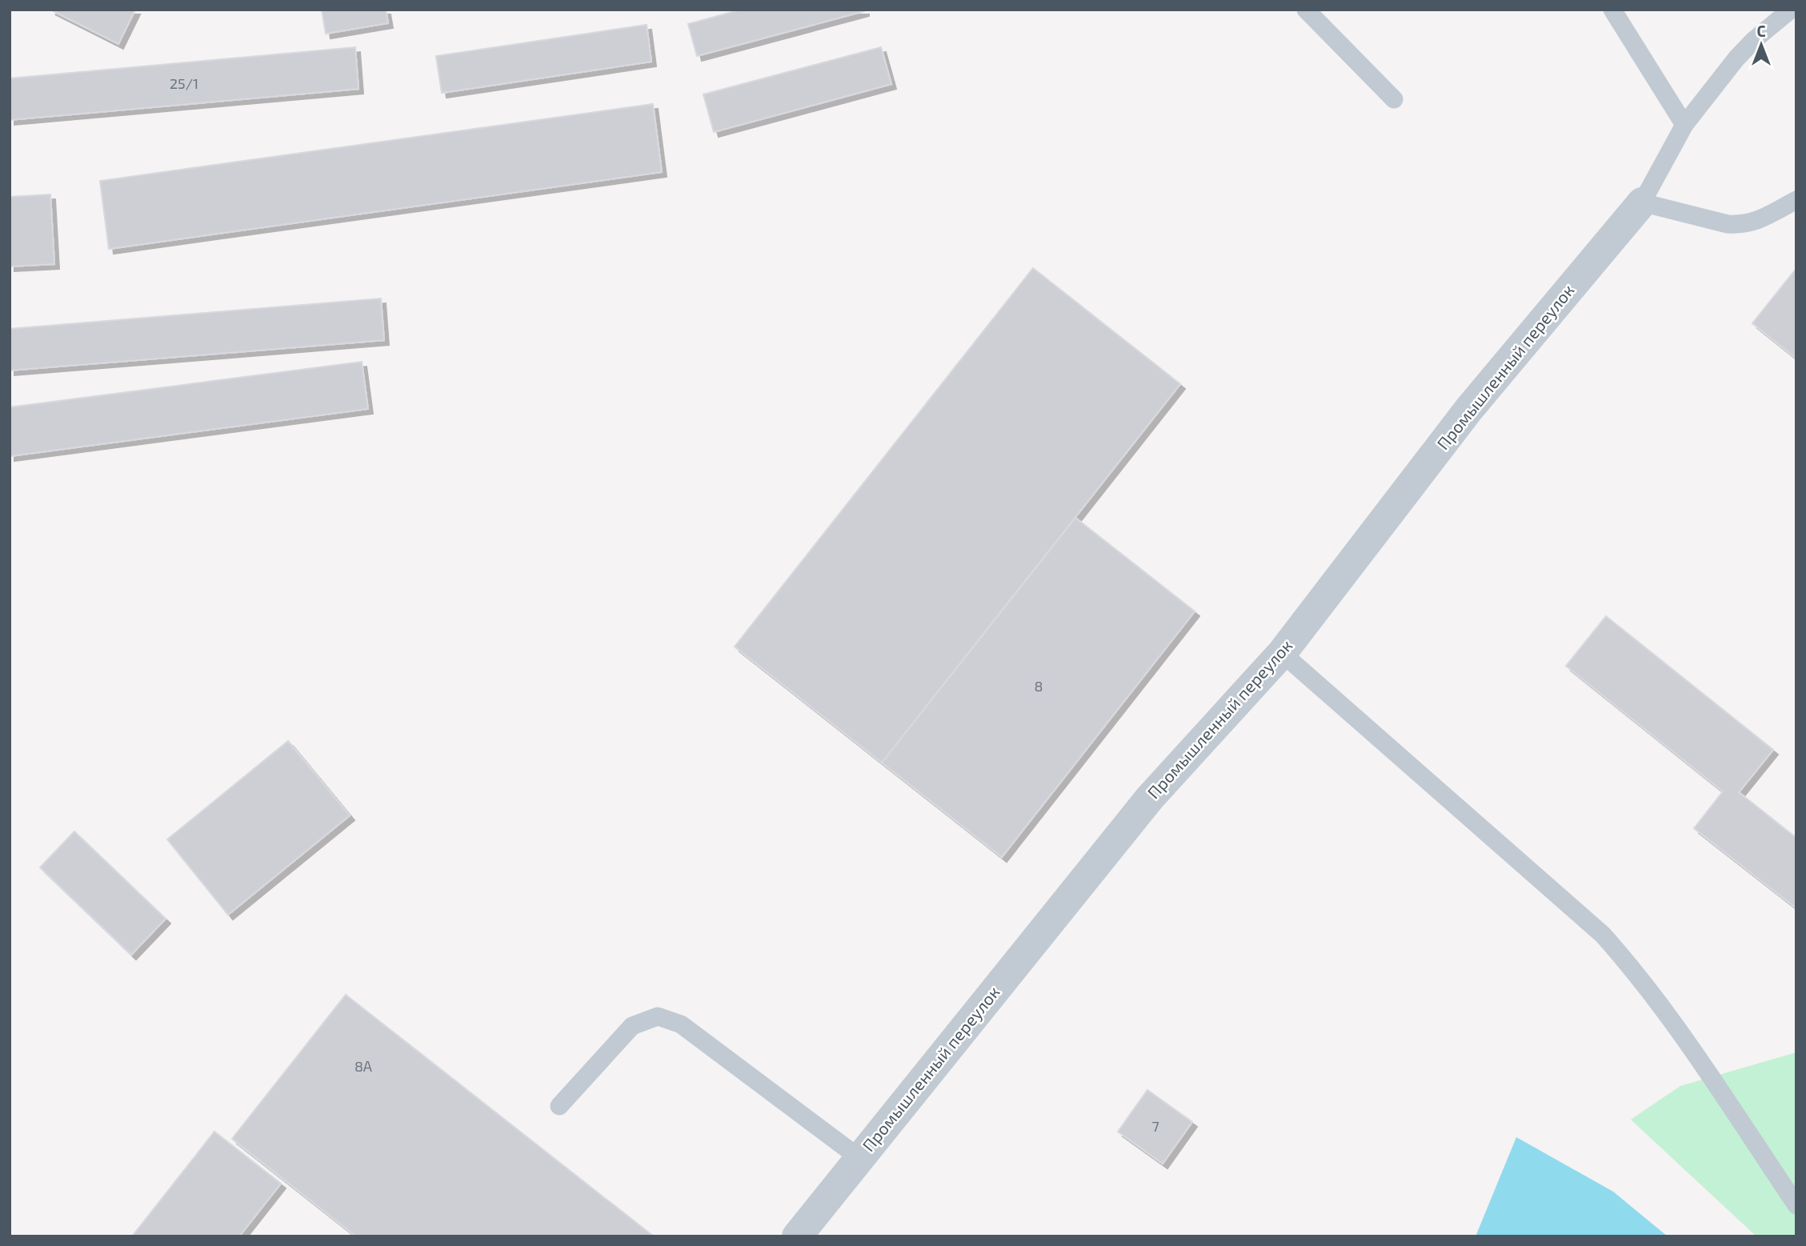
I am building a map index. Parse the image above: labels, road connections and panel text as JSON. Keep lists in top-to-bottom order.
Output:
{
  "streets": {
    "street": ["Промышленный переулок"]
  },
  "house_numbers": [
    "25/1",
    "8",
    "8А",
    "7"
  ],
  "north": "top"
}
